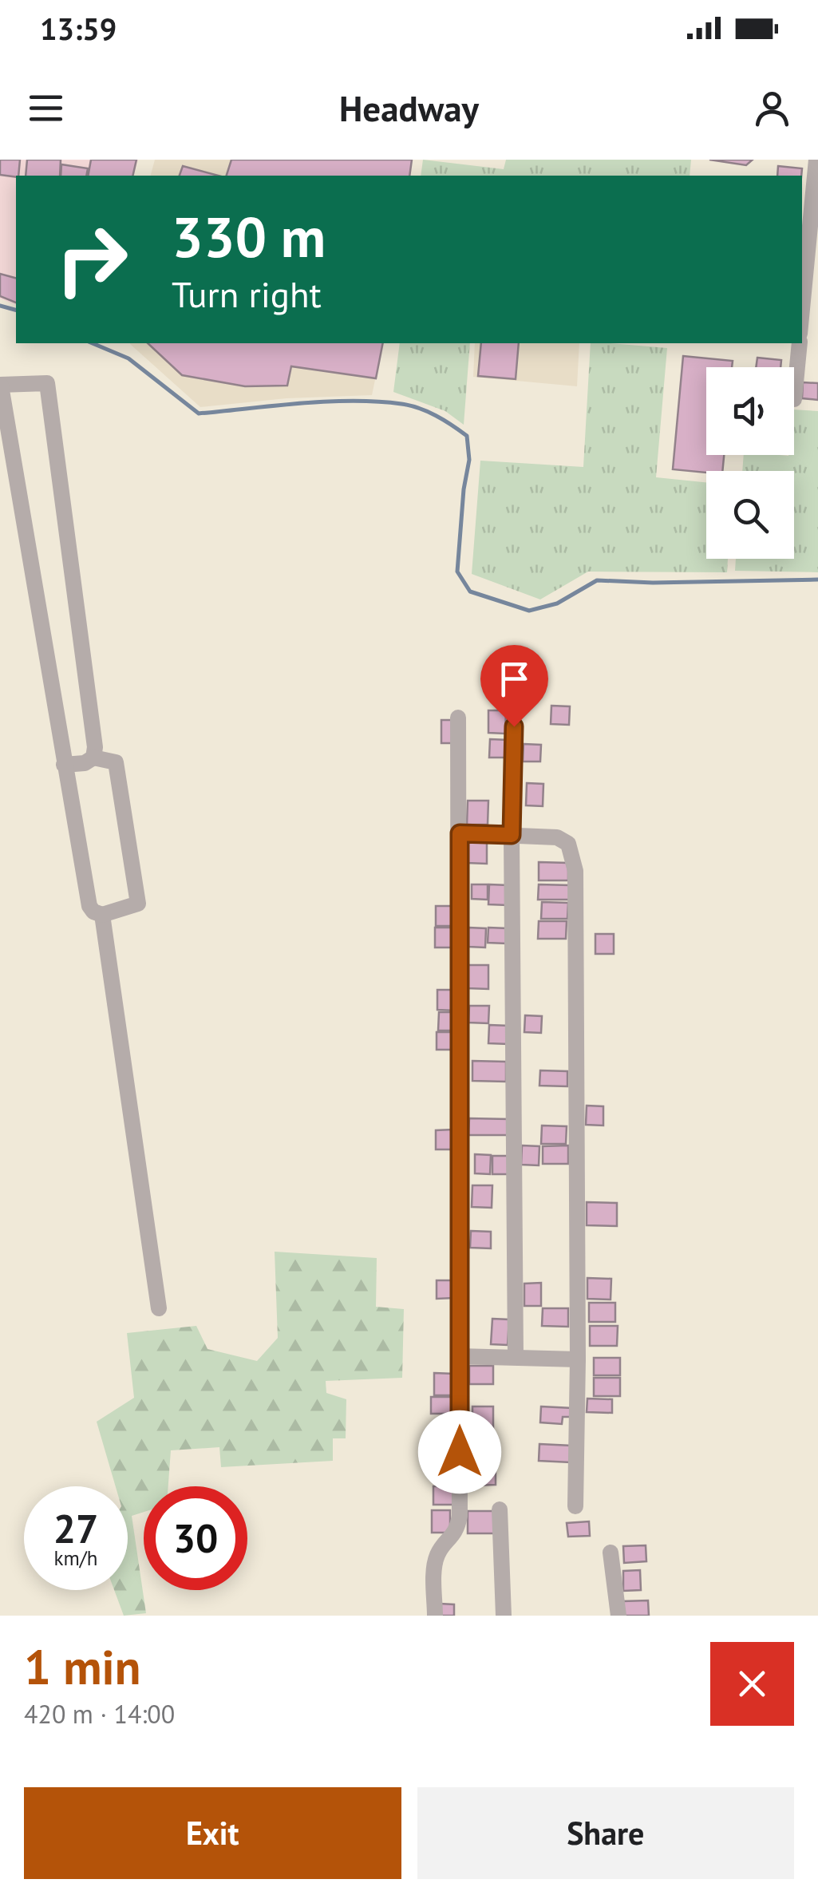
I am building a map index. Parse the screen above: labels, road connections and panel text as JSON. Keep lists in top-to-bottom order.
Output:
{
  "page": {
    "status": "13:59",
    "header": "Headway",
    "turn": ["330 m", "Turn right"],
    "speed": "27 km/h",
    "limit": "30",
    "heading": ["1 min", "420 m · 14:00"],
    "buttons": ["Exit", "Share"]
  }
}
